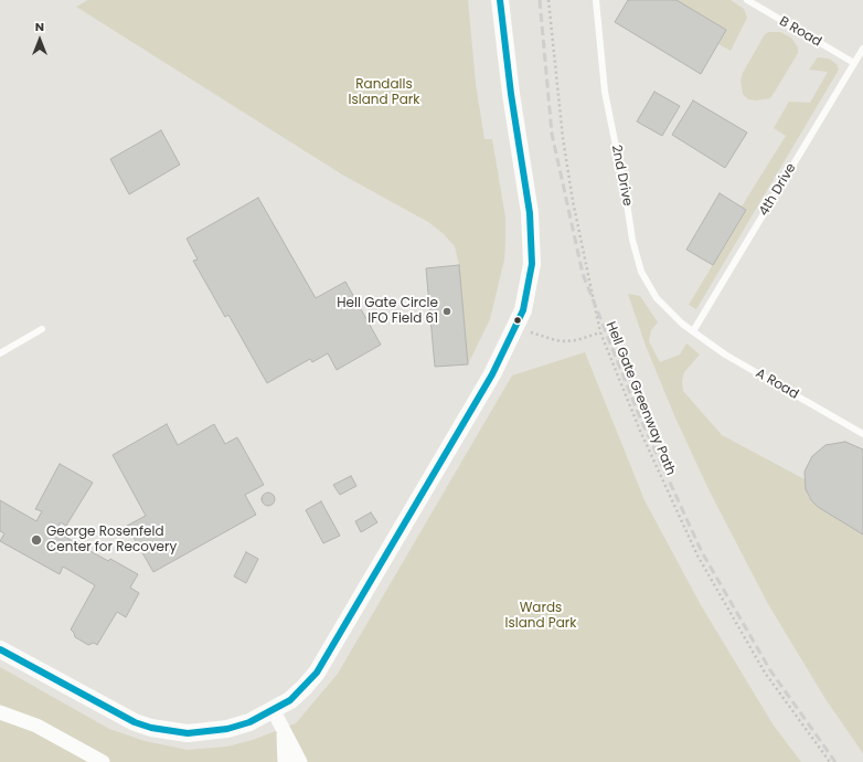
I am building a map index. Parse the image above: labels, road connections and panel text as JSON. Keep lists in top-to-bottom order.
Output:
{
  "streets": {
    "lane": [
      "B Road",
      "2nd Drive",
      "4th Drive",
      "A Road"
    ],
    "path": ["Hell Gate Greenway Path"]
  },
  "crossings": [
    ["B Road", "4th Drive"],
    ["2nd Drive", "4th Drive"],
    ["2nd Drive", "A Road"],
    ["4th Drive", "A Road"]
  ],
  "parks": ["Randalls Island Park", "Wards Island Park"],
  "places": ["Hell Gate Circle IFO Field 61", "George Rosenfeld Center for Recovery"],
  "north": "top"
}
